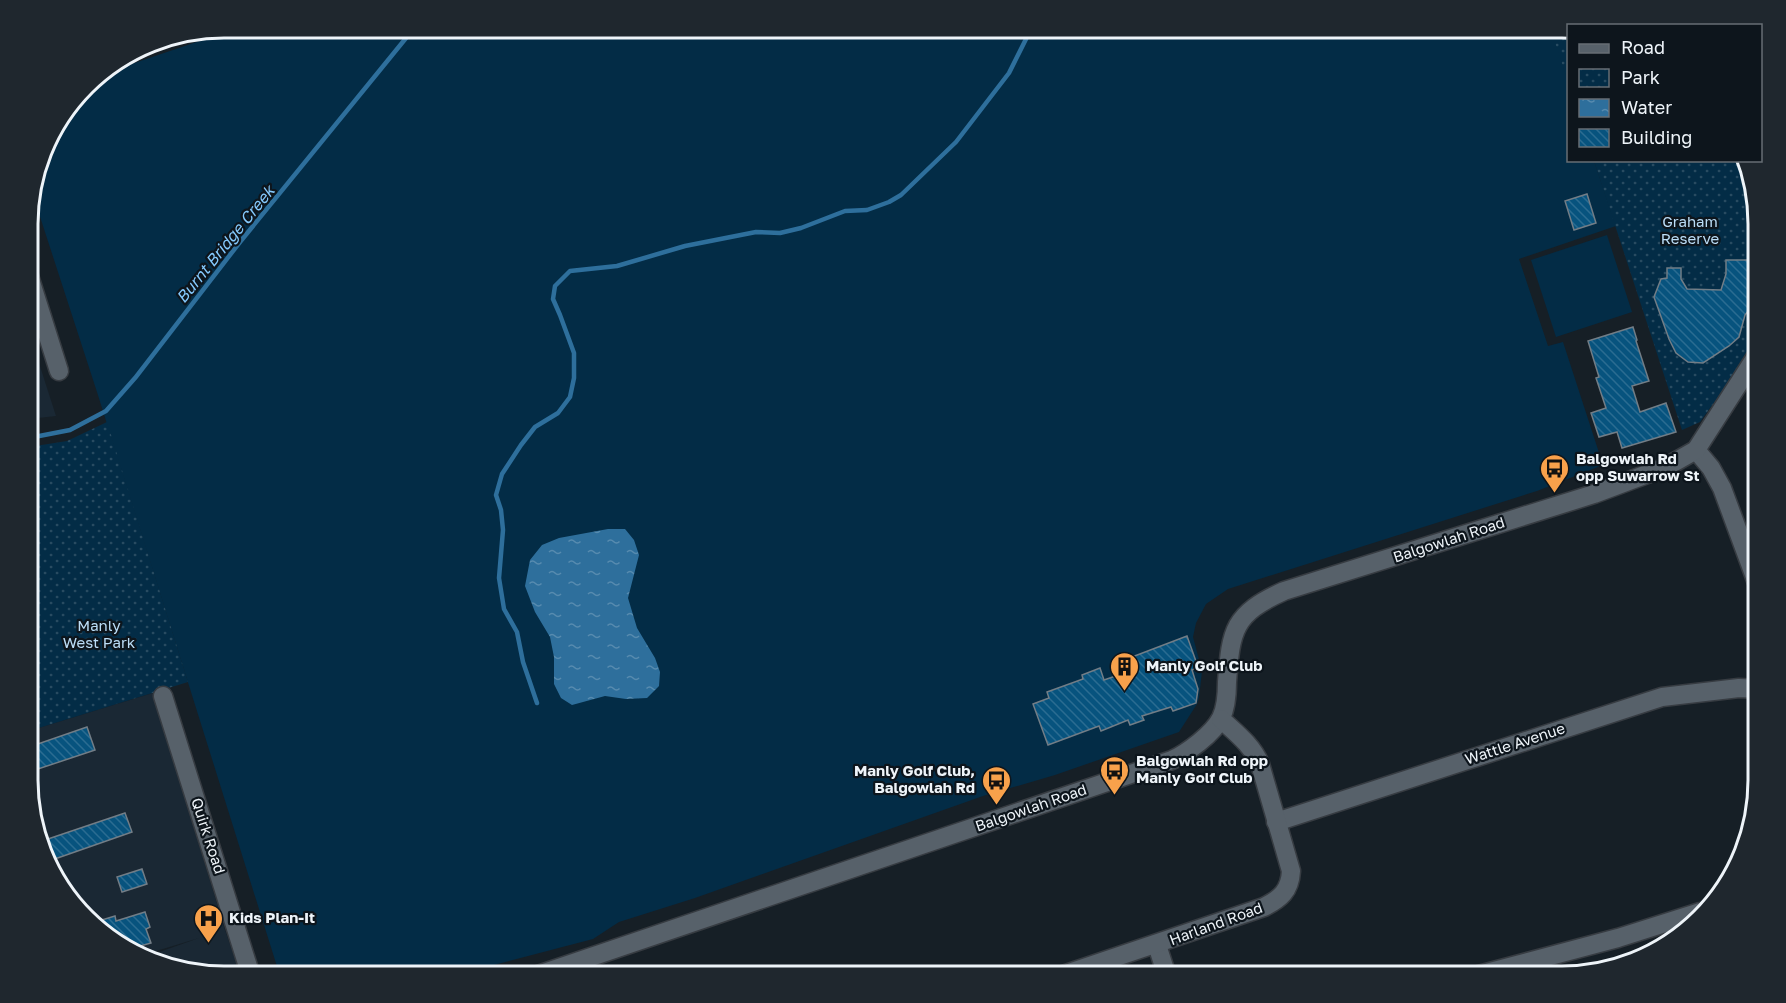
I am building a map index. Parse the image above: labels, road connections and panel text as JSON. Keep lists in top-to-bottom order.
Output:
{
  "streets": {
    "street": [
      "Balgowlah Road",
      "Wattle Avenue",
      "Quirk Road",
      "Harland Road"
    ]
  },
  "crossings": [
    ["Balgowlah Road", "Harland Road"],
    ["Wattle Avenue", "Harland Road"]
  ],
  "water": ["Burnt Bridge Creek"],
  "parks": ["Graham Reserve", "Manly West Park"],
  "places": {
    "bus stop": ["Balgowlah Rd opp Suwarrow St", "Balgowlah Rd opp Manly Golf Club", "Manly Golf Club, Balgowlah Rd"],
    "building": ["Manly Golf Club"],
    "hospital": ["Kids Plan-It"]
  },
  "legend": [
    "Road",
    "Park",
    "Water",
    "Building"
  ]
}
